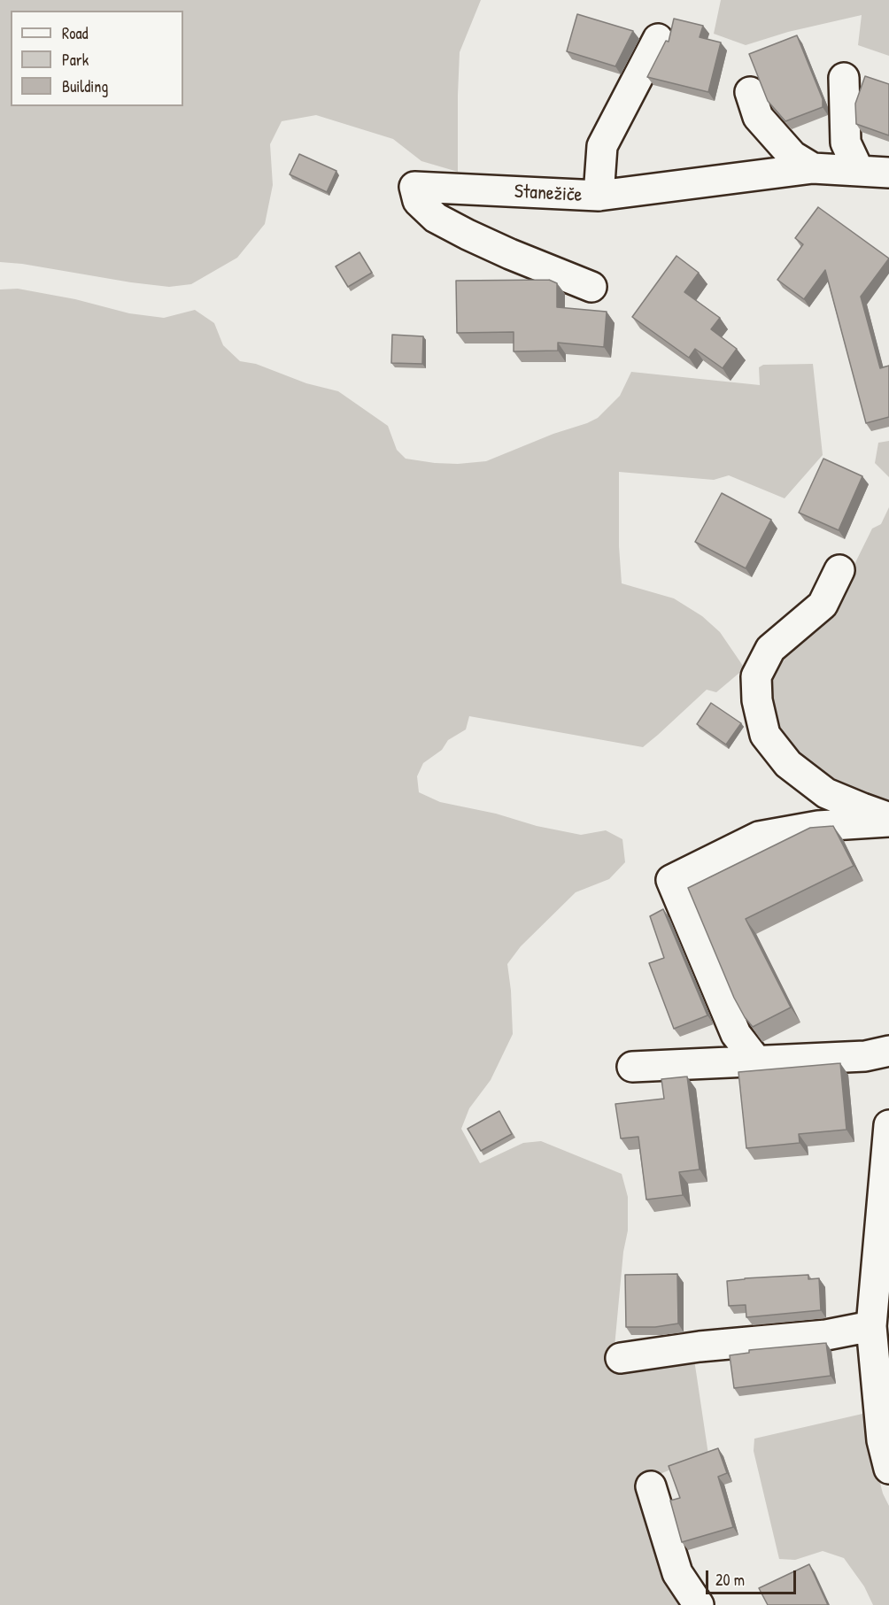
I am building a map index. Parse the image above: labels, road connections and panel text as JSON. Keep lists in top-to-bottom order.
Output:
{
  "streets": {
    "street": ["Stanežiče"]
  },
  "legend": ["Road", "Park", "Building"],
  "scale_bar": "20 m"
}
